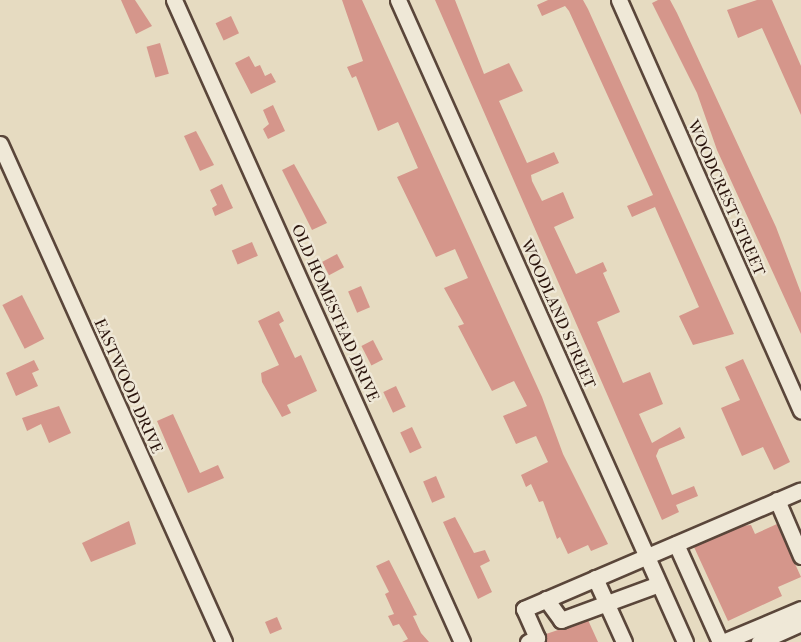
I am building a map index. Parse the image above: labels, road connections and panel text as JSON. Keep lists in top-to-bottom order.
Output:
{
  "streets": {
    "street": [
      "WOODCREST STREET",
      "OLD HOMESTEAD DRIVE",
      "WOODLAND STREET",
      "EASTWOOD DRIVE"
    ]
  }
}
